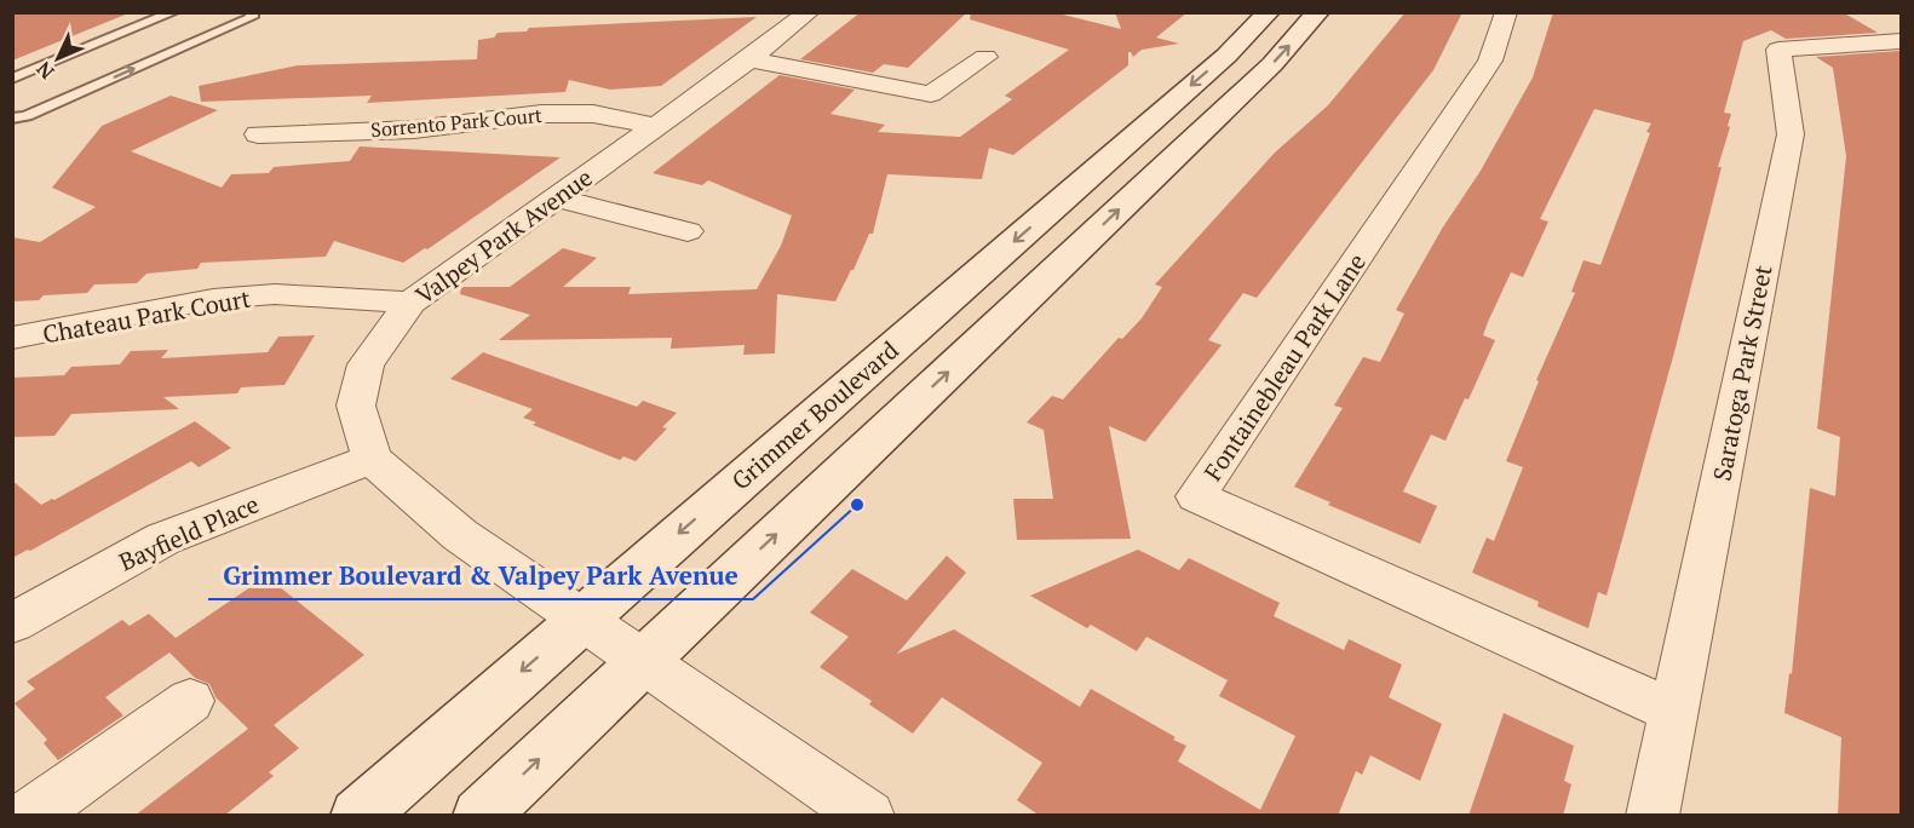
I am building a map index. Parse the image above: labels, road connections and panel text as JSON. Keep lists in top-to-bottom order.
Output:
{
  "streets": {
    "main road": ["Grimmer Boulevard"],
    "street": [
      "Sorrento Park Court",
      "Valpey Park Avenue",
      "Chateau Park Court",
      "Fontainebleau Park Lane",
      "Saratoga Park Street",
      "Bayfield Place"
    ]
  },
  "crossings": [
    ["Sorrento Park Court", "Valpey Park Avenue"],
    ["Valpey Park Avenue", "Chateau Park Court"],
    ["Valpey Park Avenue", "Bayfield Place"],
    ["Fontainebleau Park Lane", "Saratoga Park Street"]
  ],
  "places": ["Grimmer Boulevard & Valpey Park Avenue"],
  "north": "bottom left"
}
